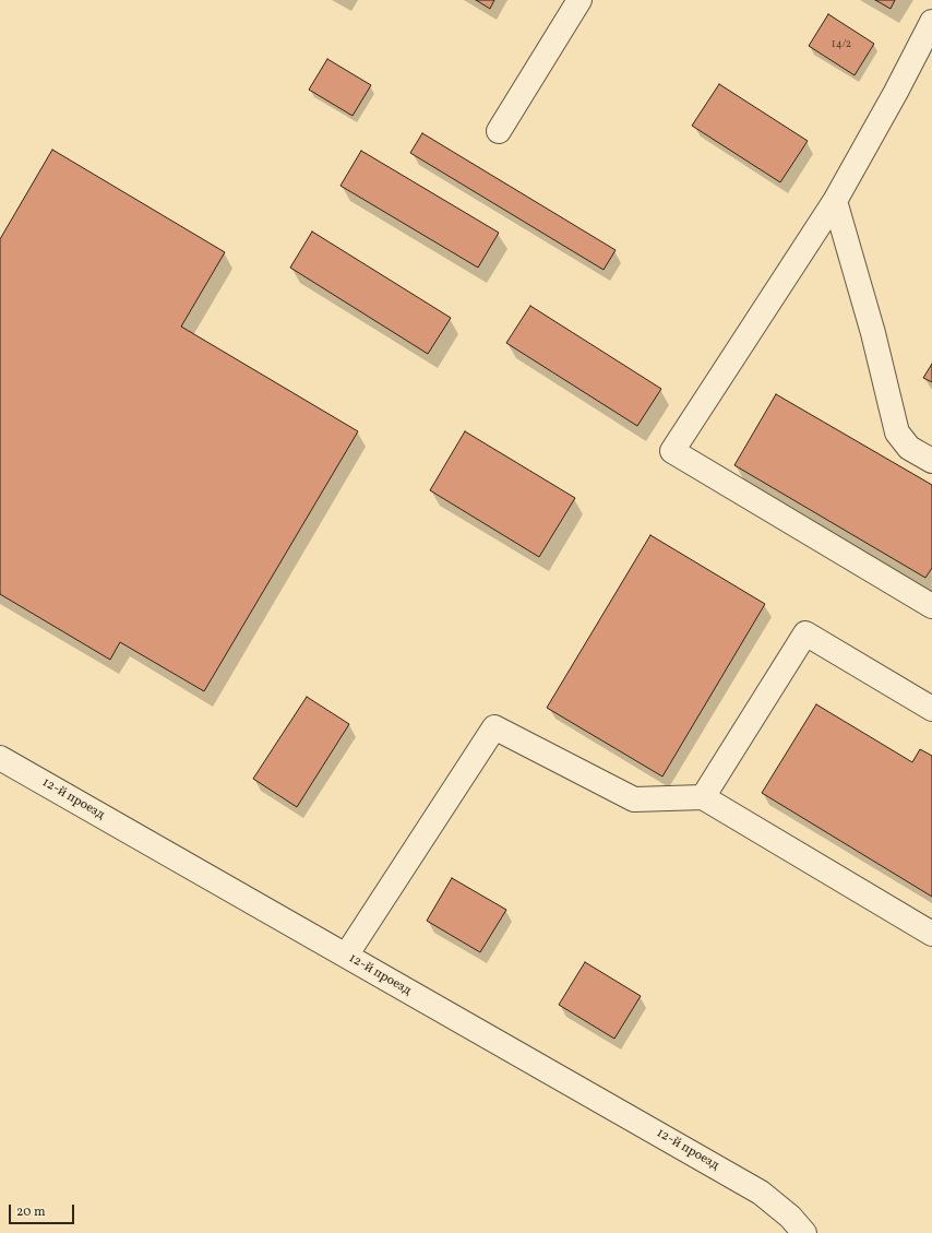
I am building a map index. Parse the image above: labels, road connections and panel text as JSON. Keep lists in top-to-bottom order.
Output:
{
  "streets": {
    "street": ["12-й проезд"]
  },
  "house_numbers": ["14/2"],
  "scale_bar": "20 m"
}
